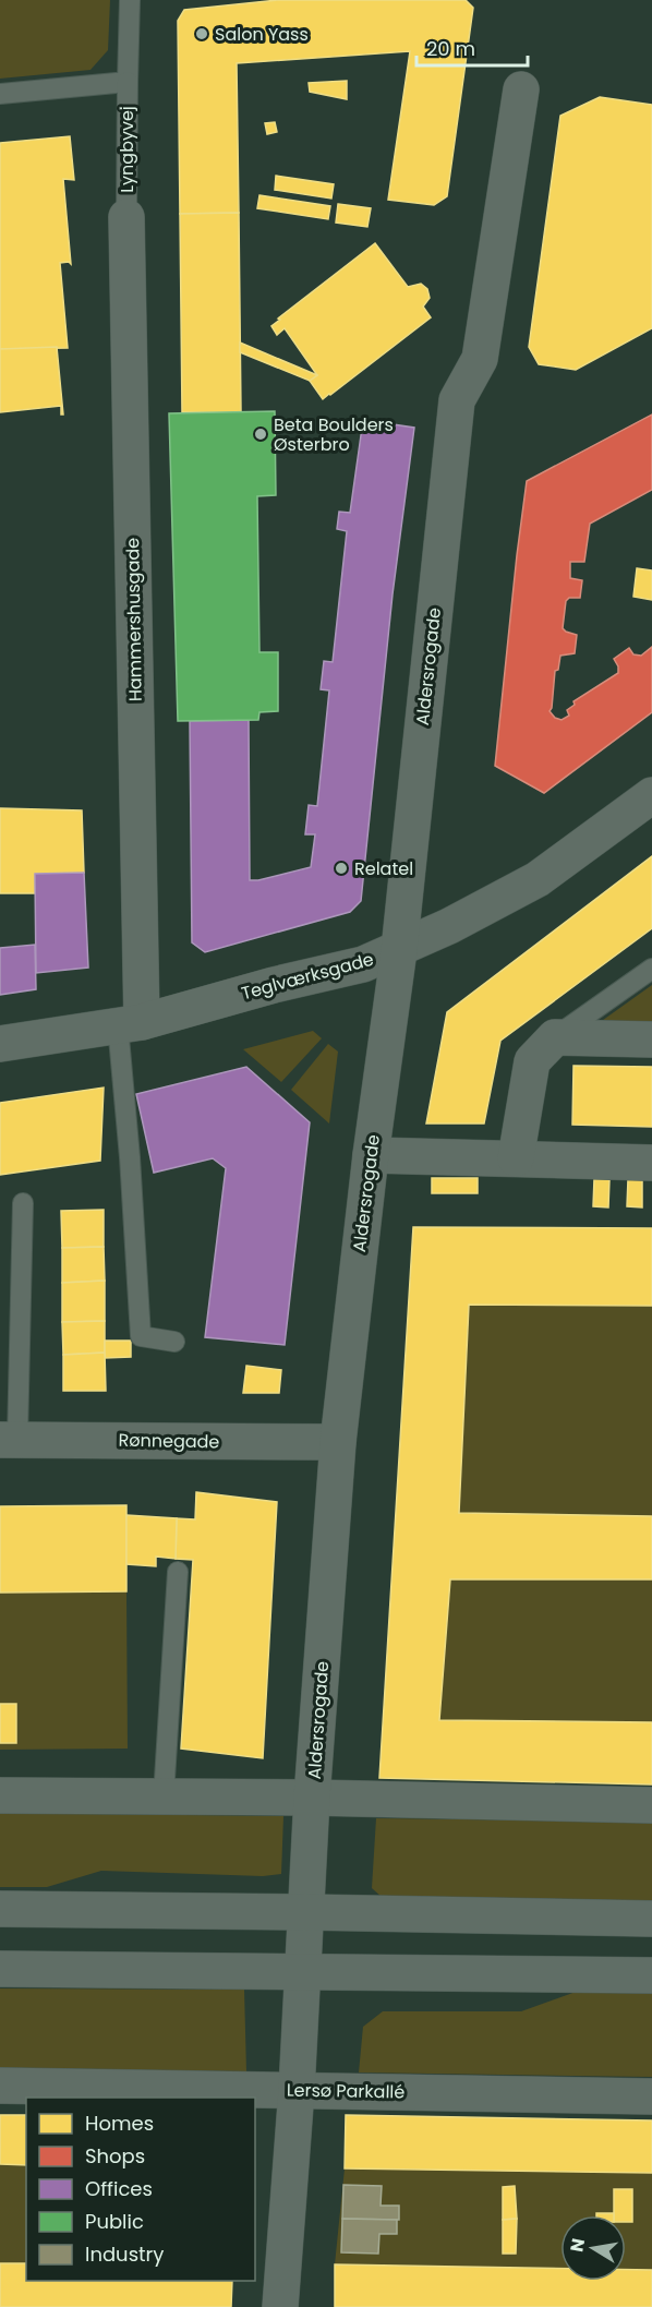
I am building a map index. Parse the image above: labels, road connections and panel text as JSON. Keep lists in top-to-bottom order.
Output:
{
  "streets": {
    "street": [
      "Hammershusgade",
      "Aldersrogade",
      "Teglværksgade",
      "Rønnegade",
      "Lersø Parkallé"
    ],
    "lane": ["Lyngbyvej"]
  },
  "crossings": [
    ["Lyngbyvej", "Hammershusgade"],
    ["Hammershusgade", "Teglværksgade"],
    ["Aldersrogade", "Teglværksgade"],
    ["Aldersrogade", "Rønnegade"],
    ["Aldersrogade", "Lersø Parkallé"]
  ],
  "places": ["Salon Yass", "Beta Boulders Østerbro", "Relatel"],
  "legend": [
    "Homes",
    "Shops",
    "Offices",
    "Public",
    "Industry"
  ],
  "scale_bar": "20 m",
  "north": "left"
}
